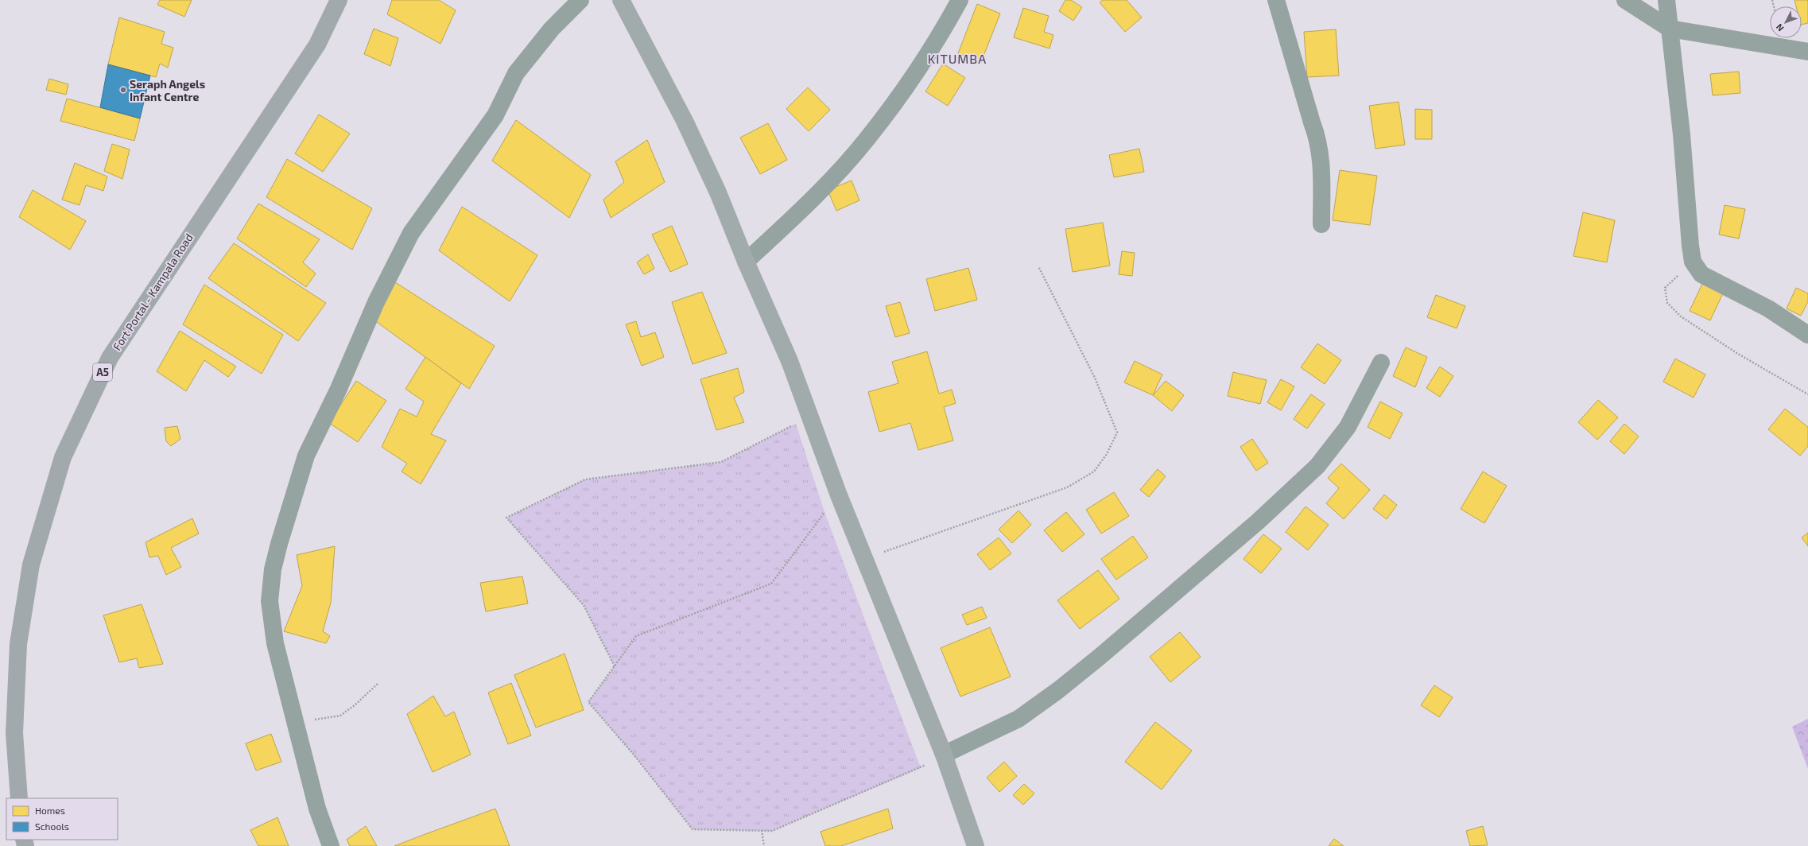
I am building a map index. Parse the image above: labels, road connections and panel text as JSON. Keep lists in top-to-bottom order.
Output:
{
  "streets": {
    "highway": ["Fort Portal - Kampala Road", "A5"]
  },
  "districts": ["KITUMBA"],
  "places": ["Seraph Angels Infant Centre"],
  "legend": ["Homes", "Schools"],
  "north": "bottom left"
}
